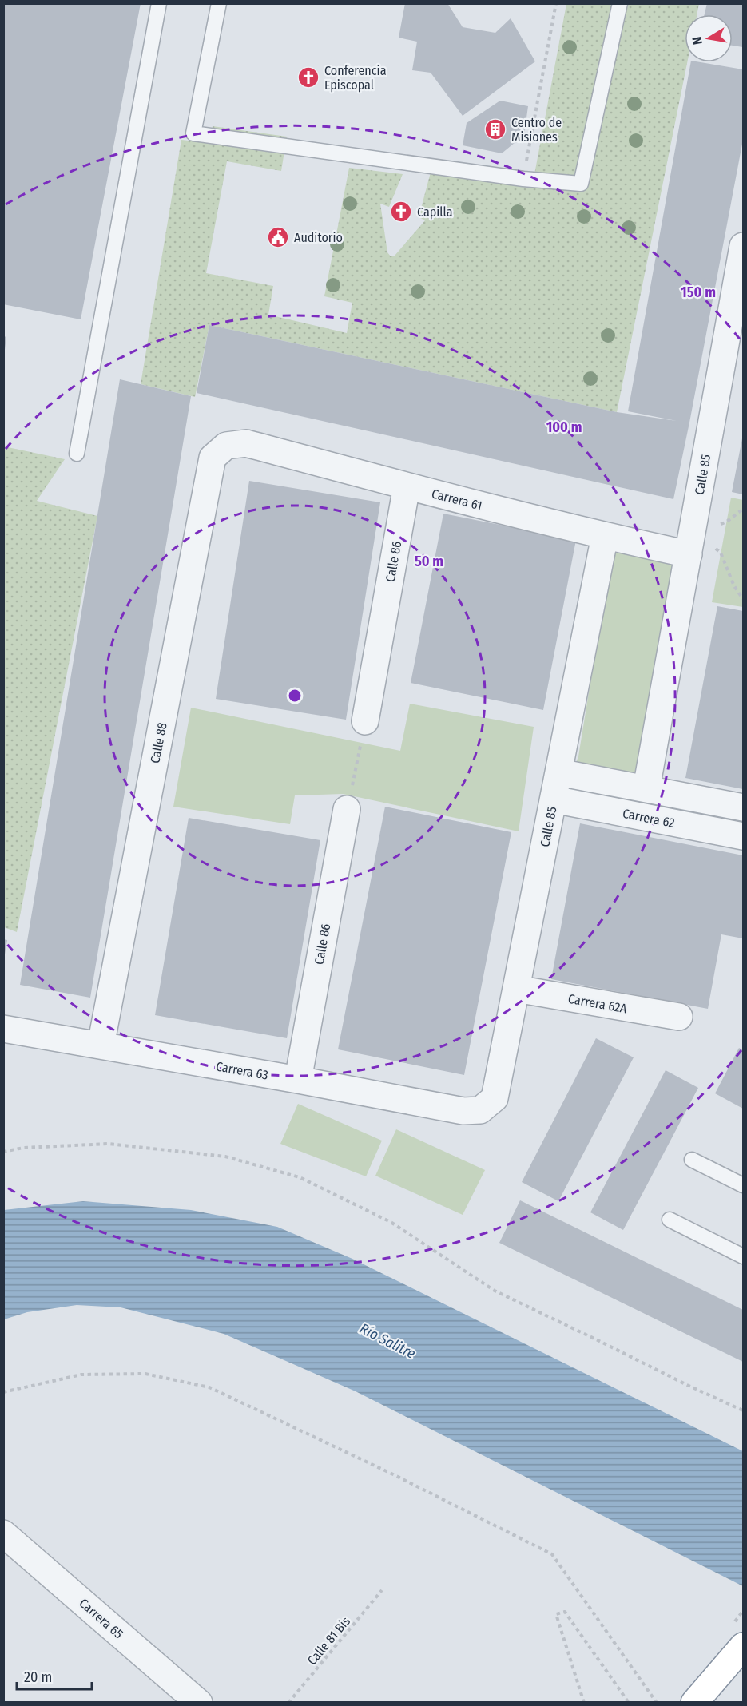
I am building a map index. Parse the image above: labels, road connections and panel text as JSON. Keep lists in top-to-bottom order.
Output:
{
  "streets": {
    "street": [
      "Calle 85",
      "Carrera 61",
      "Calle 86",
      "Calle 88",
      "Carrera 62",
      "Carrera 62A",
      "Carrera 63",
      "Carrera 65"
    ],
    "path": ["Calle 81 Bis"]
  },
  "crossings": [
    ["Calle 85", "Carrera 61"],
    ["Calle 85", "Carrera 62"],
    ["Calle 85", "Carrera 62A"],
    ["Calle 85", "Carrera 63"],
    ["Carrera 61", "Calle 86"],
    ["Carrera 61", "Calle 88"],
    ["Calle 86", "Carrera 63"],
    ["Calle 88", "Carrera 63"]
  ],
  "water": ["Río Salitre"],
  "places": {
    "church": ["Conferencia Episcopal", "Capilla"],
    "building": ["Centro de Misiones"],
    "public building": ["Auditorio"]
  },
  "scale_bar": "20 m",
  "north": "left",
  "rings": ["150 m", "100 m", "50 m"]
}
